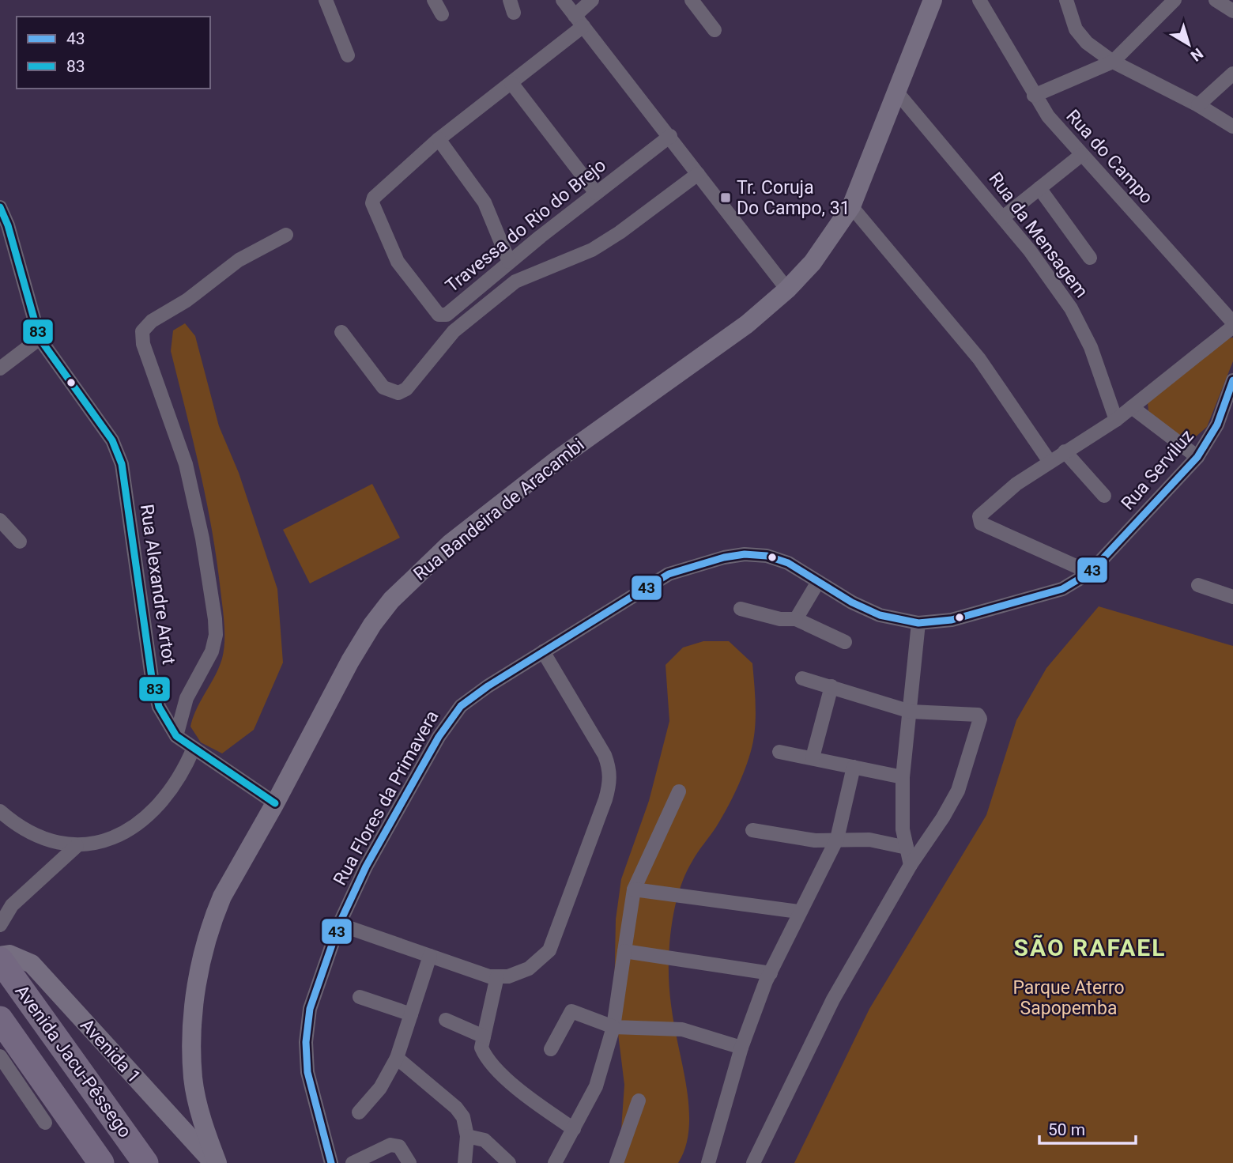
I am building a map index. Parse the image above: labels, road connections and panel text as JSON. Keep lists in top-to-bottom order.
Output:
{
  "streets": {
    "highway": ["Avenida Jacu-Pêssego"],
    "main road": ["Rua Bandeira de Aracambi", "Avenida 1"],
    "street": [
      "Rua do Campo",
      "Travessa do Rio do Brejo",
      "Rua da Mensagem",
      "Rua Serviluz",
      "Rua Alexandre Artot",
      "Rua Flores da Primavera"
    ]
  },
  "crossings": [
    ["Rua da Mensagem", "Rua Bandeira de Aracambi"],
    ["Rua Serviluz", "Rua Flores da Primavera"],
    ["Rua Bandeira de Aracambi", "Rua Alexandre Artot"],
    ["Avenida 1", "Avenida Jacu-Pêssego"]
  ],
  "districts": ["SÃO RAFAEL"],
  "parks": ["Parque Aterro Sapopemba"],
  "places": {
    "transit": ["Tr. Coruja Do Campo, 31"]
  },
  "lines": ["transit line 83", "transit line 43"],
  "legend": ["43", "83"],
  "scale_bar": "50 m",
  "north": "bottom right"
}
